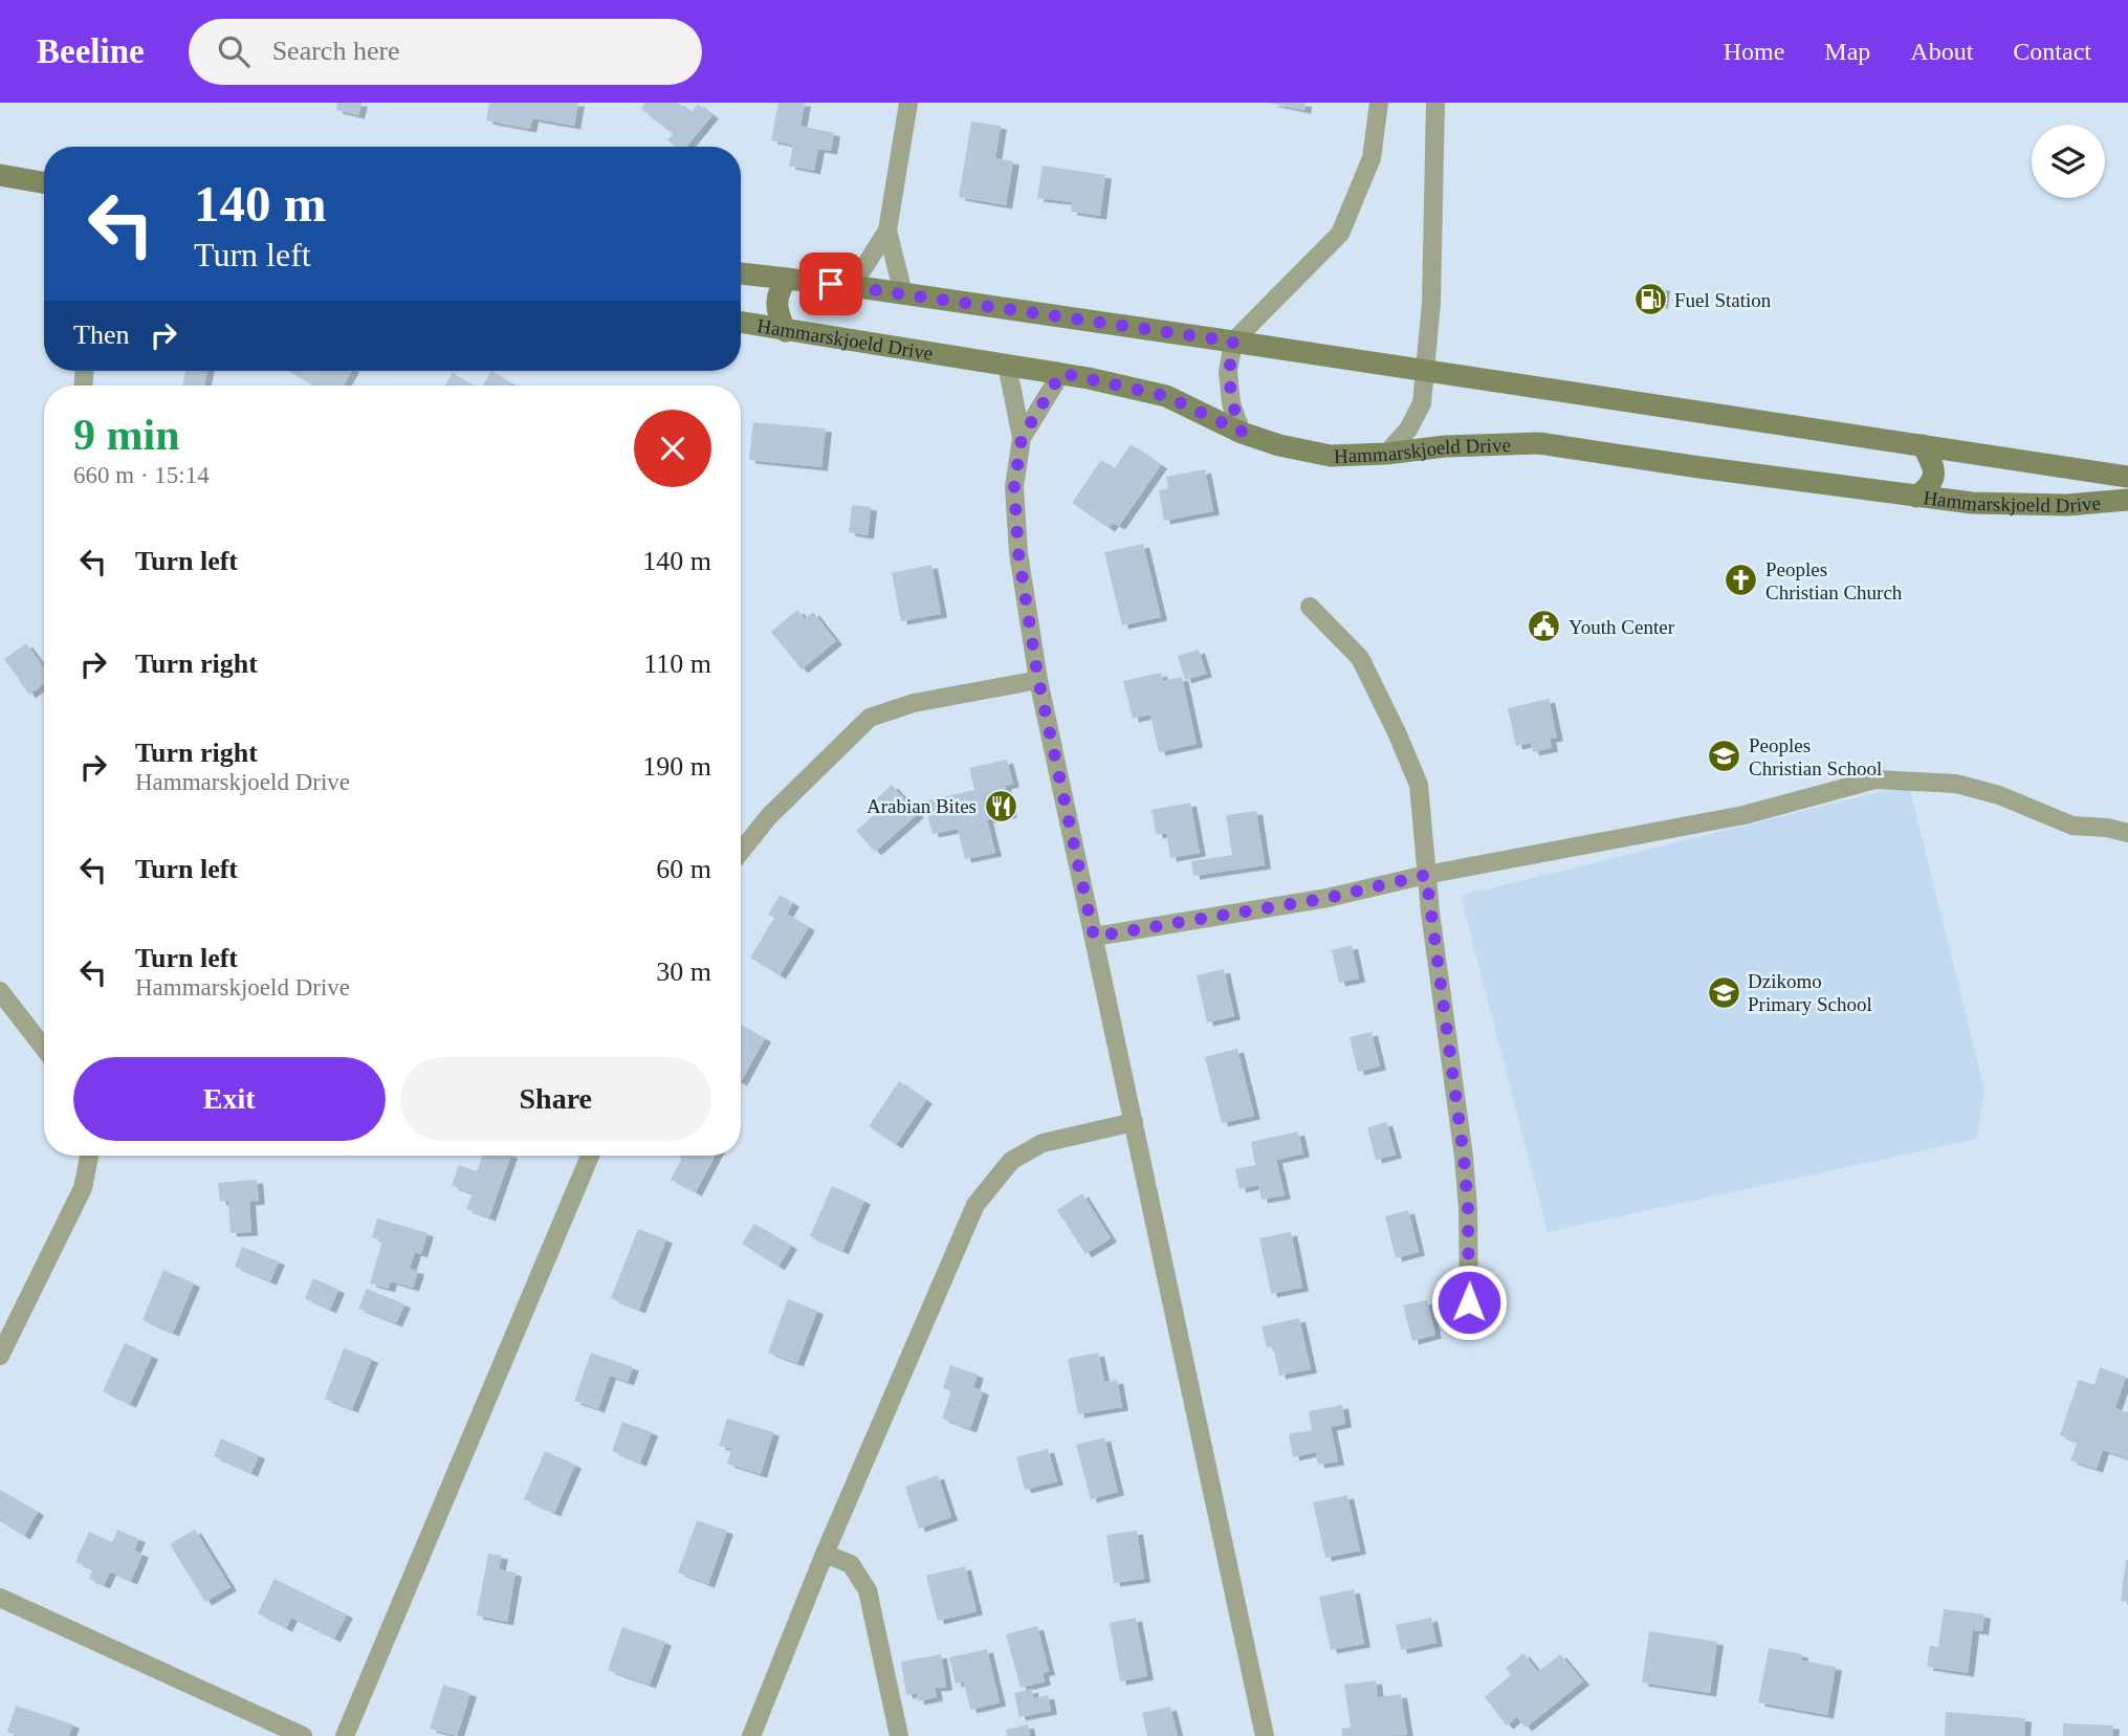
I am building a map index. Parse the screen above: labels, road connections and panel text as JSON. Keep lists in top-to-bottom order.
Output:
{
  "streets": {
    "main road": ["Hammarskjoeld Drive"]
  },
  "places": {
    "fuel station": ["Fuel Station"],
    "church": ["Peoples Christian Church"],
    "public building": ["Youth Center"],
    "school or university": ["Peoples Christian School", "Dzikomo Primary School"],
    "restaurant": ["Arabian Bites"]
  },
  "page": {
    "header": "Beeline",
    "search": "Search here",
    "nav": [
      "Home",
      "Map",
      "About",
      "Contact"
    ],
    "turn": ["140 m", "Turn left"],
    "then": "Then",
    "heading": ["9 min", "660 m · 15:14"],
    "list": [
      {
        "name": "Turn left",
        "value": "140 m"
      },
      {
        "name": "Turn right",
        "value": "110 m"
      },
      {
        "name": "Turn right",
        "note": "Hammarskjoeld Drive",
        "value": "190 m"
      },
      {
        "name": "Turn left",
        "value": "60 m"
      },
      {
        "name": "Turn left",
        "note": "Hammarskjoeld Drive",
        "value": "30 m"
      }
    ],
    "buttons": ["Exit", "Share"]
  }
}
